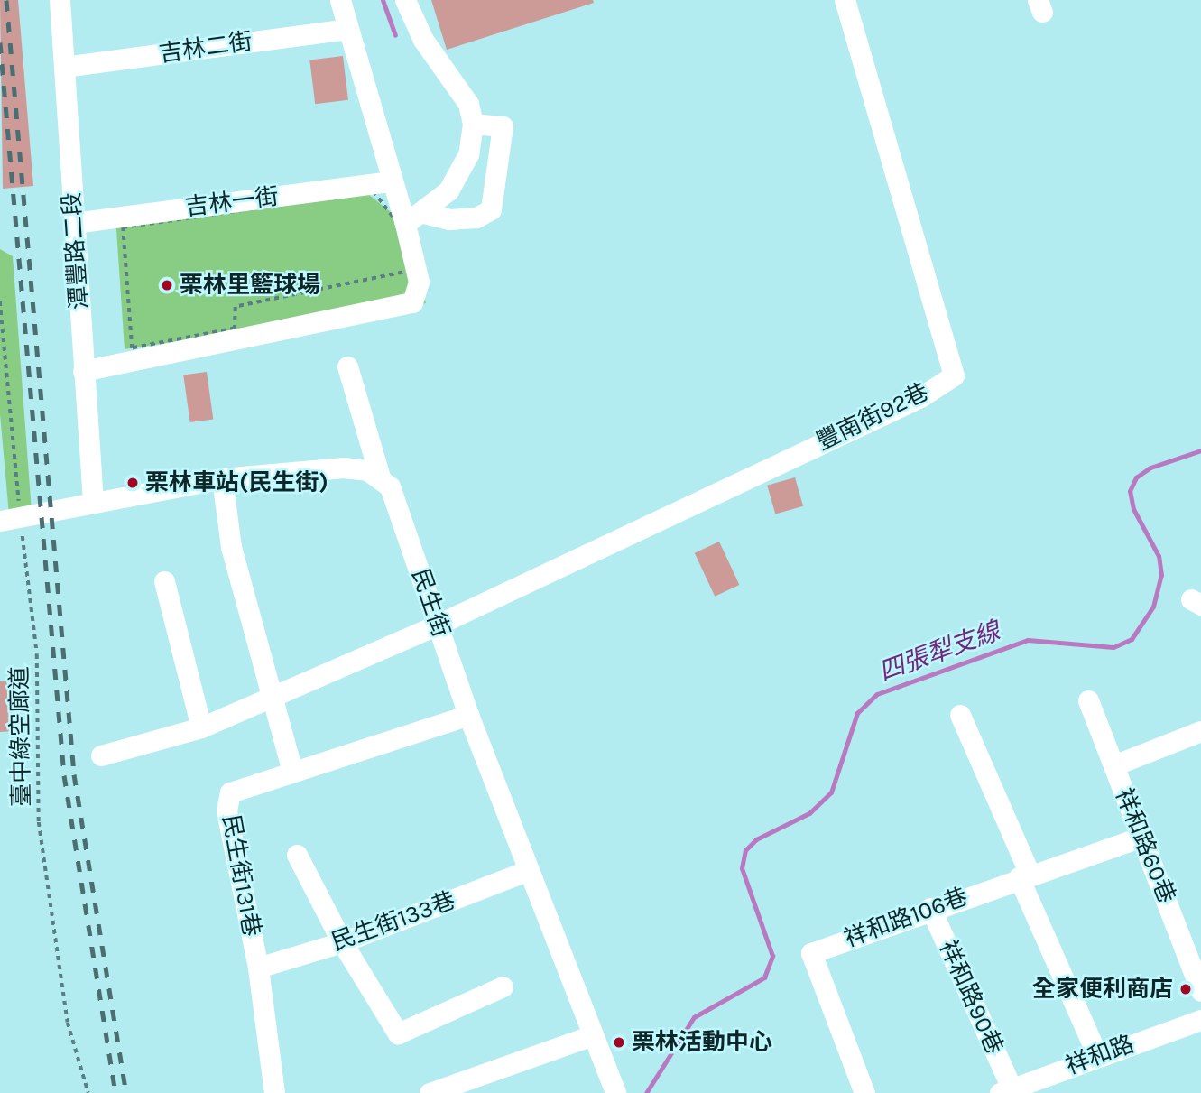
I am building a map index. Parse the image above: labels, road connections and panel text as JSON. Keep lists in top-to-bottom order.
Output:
{
  "streets": {
    "street": [
      "吉林二街",
      "吉林一街",
      "潭豐路二段",
      "豐南街92巷",
      "民生街",
      "祥和路60巷",
      "民生街131巷",
      "祥和路106巷",
      "民生街133巷",
      "祥和路90巷",
      "祥和路"
    ],
    "path": ["臺中綠空廊道"]
  },
  "crossings": [
    ["吉林二街", "潭豐路二段"],
    ["吉林一街", "潭豐路二段"],
    ["豐南街92巷", "民生街"],
    ["民生街", "民生街131巷"],
    ["民生街", "民生街133巷"],
    ["祥和路60巷", "祥和路106巷"],
    ["民生街131巷", "民生街133巷"],
    ["祥和路106巷", "祥和路90巷"],
    ["祥和路90巷", "祥和路"]
  ],
  "water": ["四張犁支線"],
  "places": [
    "栗林里籃球場",
    "栗林車站(民生街)",
    "全家便利商店",
    "栗林活動中心"
  ]
}
